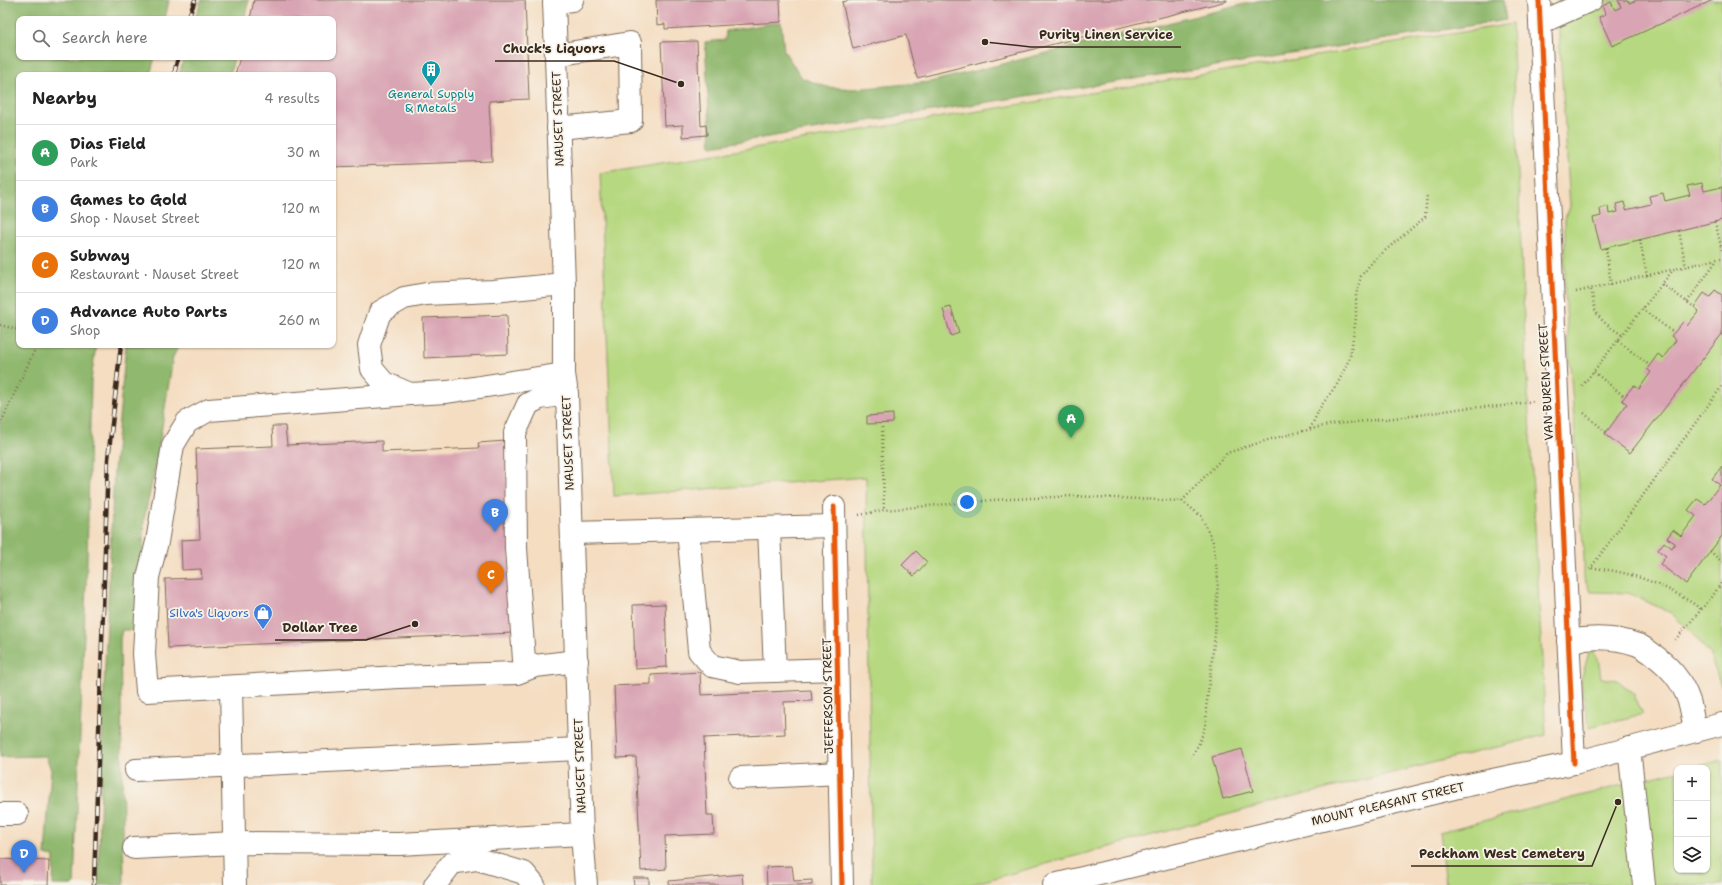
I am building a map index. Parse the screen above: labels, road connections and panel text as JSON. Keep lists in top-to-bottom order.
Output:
{
  "streets": {
    "main road": [
      "NAUSET STREET",
      "VAN BUREN STREET",
      "JEFFERSON STREET",
      "MOUNT PLEASANT STREET"
    ]
  },
  "crossings": [
    ["VAN BUREN STREET", "MOUNT PLEASANT STREET"]
  ],
  "places": {
    "other": [
      "Purity Linen Service",
      "Chuck's Liquors",
      "Dollar Tree",
      "Peckham West Cemetery"
    ],
    "building": ["General Supply & Metals"],
    "shop": ["Silva's Liquors"]
  },
  "page": {
    "search": "Search here",
    "heading": ["Nearby", "4 results"],
    "list": [
      {
        "mark": "A",
        "name": "Dias Field",
        "note": "Park",
        "value": "30 m"
      },
      {
        "mark": "B",
        "name": "Games to Gold",
        "note": "Shop · Nauset Street",
        "value": "120 m"
      },
      {
        "mark": "C",
        "name": "Subway",
        "note": "Restaurant · Nauset Street",
        "value": "120 m"
      },
      {
        "mark": "D",
        "name": "Advance Auto Parts",
        "note": "Shop",
        "value": "260 m"
      }
    ],
    "pins": [
      "A",
      "B",
      "C",
      "D"
    ],
    "map_buttons": ["+", "−"]
  }
}
